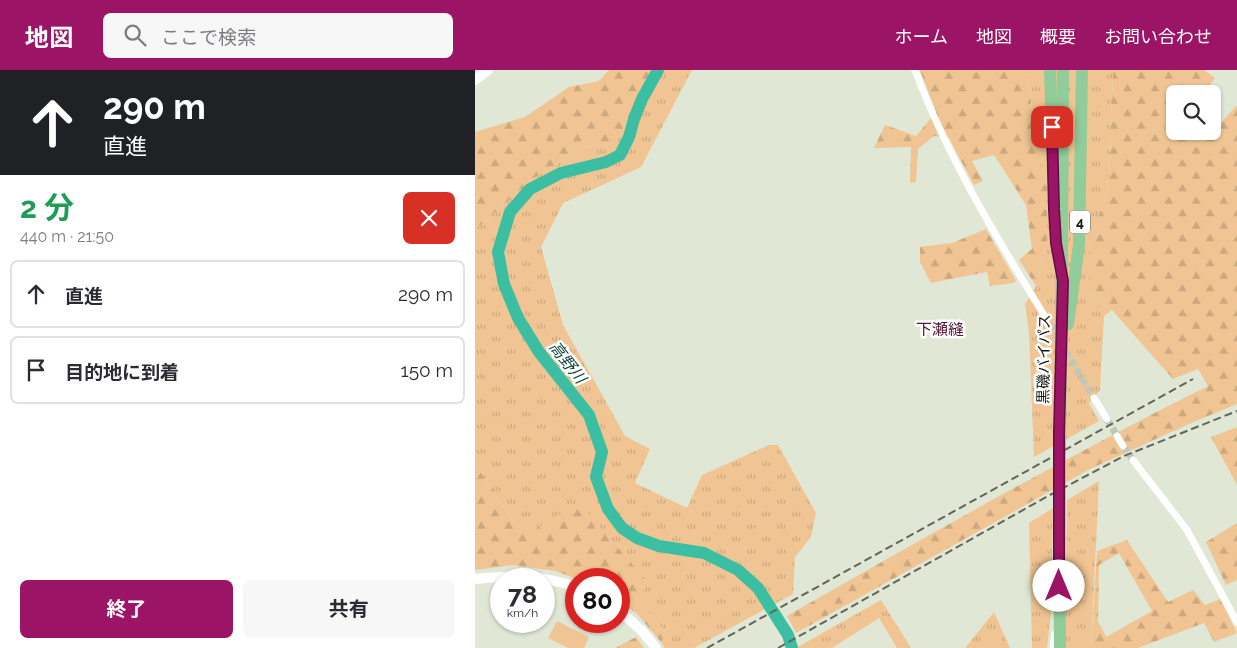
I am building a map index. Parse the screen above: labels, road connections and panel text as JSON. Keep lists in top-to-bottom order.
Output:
{
  "streets": {
    "highway": ["4", "黒磯バイパス"]
  },
  "crossings": [
    ["4", "黒磯バイパス"]
  ],
  "districts": ["下瀬縫"],
  "water": ["高野川"],
  "page": {
    "header": "地図",
    "search": "ここで検索",
    "nav": [
      "ホーム",
      "地図",
      "概要",
      "お問い合わせ"
    ],
    "turn": ["290 m", "直進"],
    "heading": ["2 分", "440 m · 21:50"],
    "list": [
      {
        "name": "直進",
        "value": "290 m"
      },
      {
        "name": "目的地に到着",
        "value": "150 m"
      }
    ],
    "speed": "78 km/h",
    "limit": "80",
    "buttons": ["終了", "共有"]
  }
}
